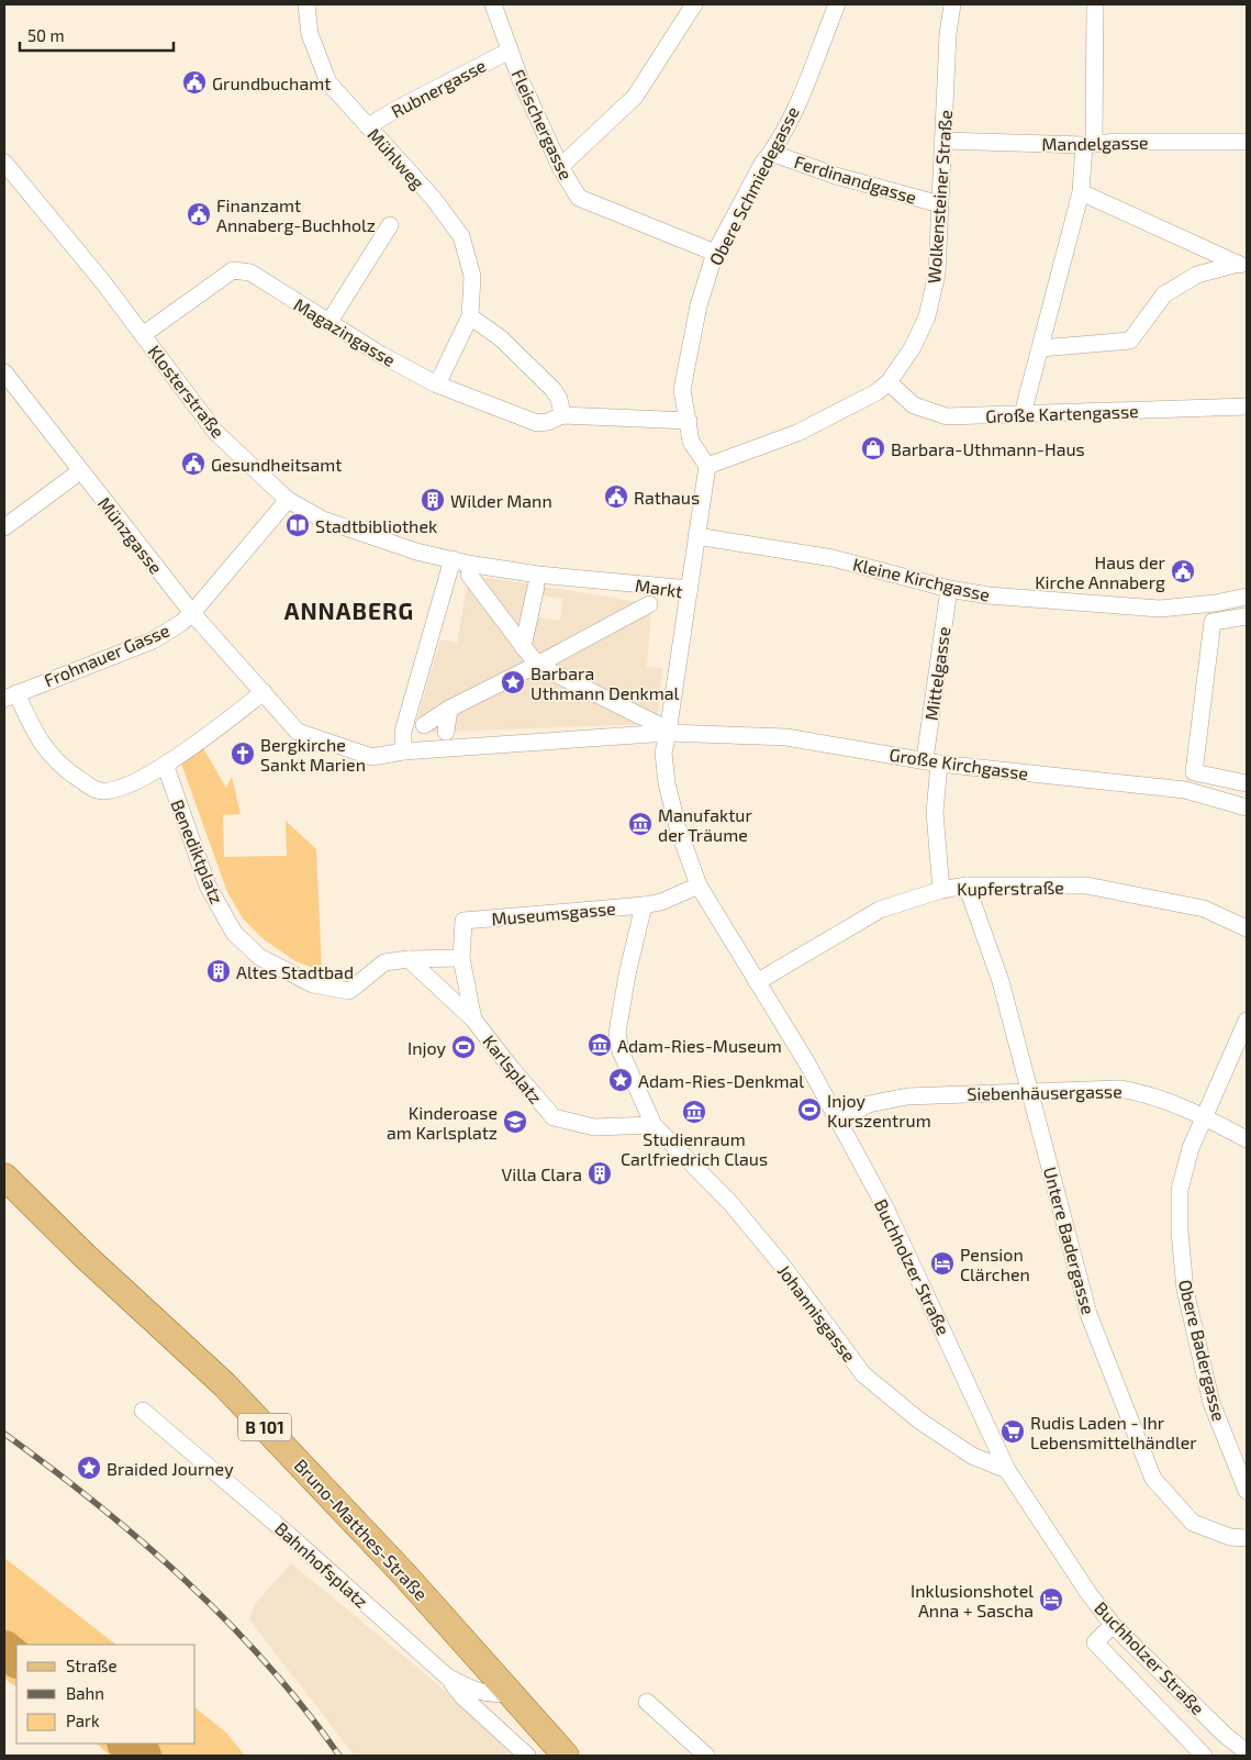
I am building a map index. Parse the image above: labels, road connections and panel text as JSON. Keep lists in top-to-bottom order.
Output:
{
  "streets": {
    "main road": ["B 101", "Bruno-Matthes-Straße"],
    "street": [
      "Rubnergasse",
      "Fleischergasse",
      "Mandelgasse",
      "Mühlweg",
      "Ferdinandgasse",
      "Obere Schmiedegasse",
      "Wolkensteiner Straße",
      "Magazingasse",
      "Klosterstraße",
      "Große Kartengasse",
      "Münzgasse",
      "Kleine Kirchgasse",
      "Markt",
      "Frohnauer Gasse",
      "Mittelgasse",
      "Große Kirchgasse",
      "Benediktplatz",
      "Kupferstraße",
      "Museumsgasse",
      "Karlsplatz",
      "Siebenhäusergasse",
      "Untere Badergasse",
      "Buchholzer Straße",
      "Johannisgasse",
      "Obere Badergasse",
      "Bahnhofsplatz"
    ]
  },
  "crossings": [
    ["Rubnergasse", "Fleischergasse"],
    ["Rubnergasse", "Mühlweg"],
    ["Fleischergasse", "Obere Schmiedegasse"],
    ["Mandelgasse", "Wolkensteiner Straße"],
    ["Mühlweg", "Magazingasse"],
    ["Ferdinandgasse", "Obere Schmiedegasse"],
    ["Ferdinandgasse", "Wolkensteiner Straße"],
    ["Obere Schmiedegasse", "Wolkensteiner Straße"],
    ["Obere Schmiedegasse", "Magazingasse"],
    ["Wolkensteiner Straße", "Große Kartengasse"],
    ["Magazingasse", "Klosterstraße"],
    ["Klosterstraße", "Markt"],
    ["Klosterstraße", "Frohnauer Gasse"],
    ["Münzgasse", "Frohnauer Gasse"],
    ["Kleine Kirchgasse", "Mittelgasse"],
    ["Markt", "Große Kirchgasse"],
    ["Markt", "Buchholzer Straße"],
    ["Mittelgasse", "Große Kirchgasse"],
    ["Große Kirchgasse", "Buchholzer Straße"],
    ["Benediktplatz", "Karlsplatz"],
    ["Kupferstraße", "Untere Badergasse"],
    ["Kupferstraße", "Buchholzer Straße"],
    ["Museumsgasse", "Karlsplatz"],
    ["Museumsgasse", "Johannisgasse"],
    ["Karlsplatz", "Johannisgasse"],
    ["Siebenhäusergasse", "Untere Badergasse"],
    ["Siebenhäusergasse", "Buchholzer Straße"],
    ["Siebenhäusergasse", "Obere Badergasse"],
    ["Buchholzer Straße", "Johannisgasse"],
    ["Bruno-Matthes-Straße", "Bahnhofsplatz"]
  ],
  "districts": ["ANNABERG"],
  "places": {
    "public building": [
      "Grundbuchamt",
      "Finanzamt Annaberg-Buchholz",
      "Gesundheitsamt",
      "Rathaus",
      "Haus der Kirche Annaberg"
    ],
    "shop": ["Barbara-Uthmann-Haus"],
    "building": ["Wilder Mann", "Altes Stadtbad", "Villa Clara"],
    "library": ["Stadtbibliothek"],
    "place": ["Barbara Uthmann Denkmal", "Adam-Ries-Denkmal", "Braided Journey"],
    "church": ["Bergkirche Sankt Marien"],
    "museum": ["Manufaktur der Träume", "Adam-Ries-Museum", "Studienraum Carlfriedrich Claus"],
    "sports": ["Injoy", "Injoy Kurszentrum"],
    "school or university": ["Kinderoase am Karlsplatz"],
    "hotel": ["Pension Clärchen", "Inklusionshotel Anna + Sascha"],
    "supermarket": ["Rudis Laden - Ihr Lebensmittelhändler"]
  },
  "legend": ["Straße", "Bahn", "Park"],
  "scale_bar": "50 m"
}
